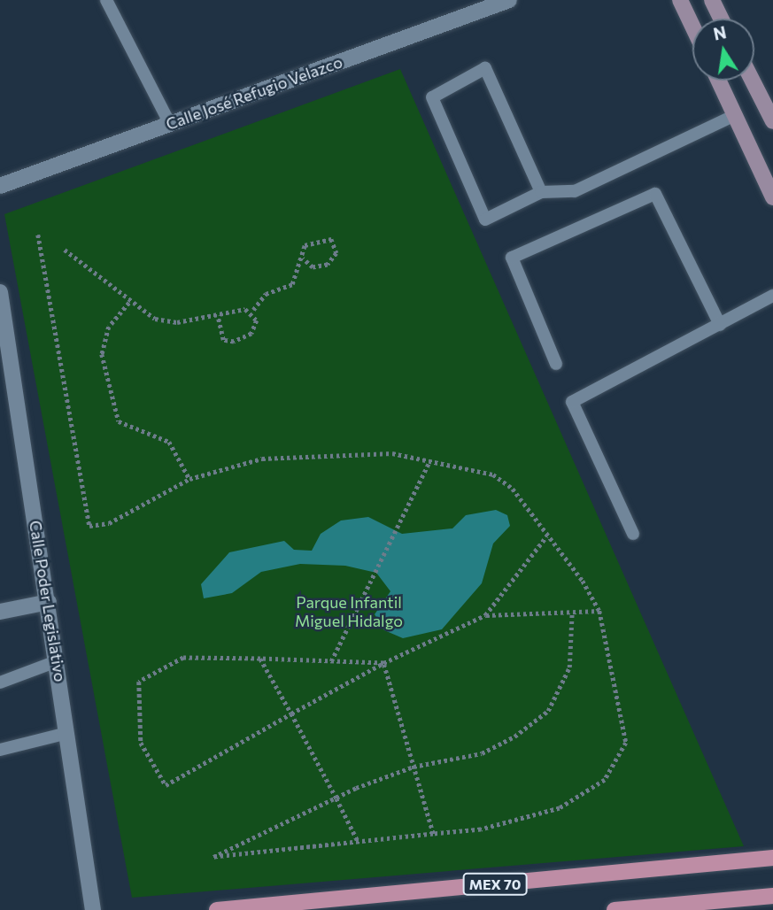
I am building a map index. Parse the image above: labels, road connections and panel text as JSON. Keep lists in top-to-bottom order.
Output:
{
  "streets": {
    "main road": ["MEX 70"],
    "street": ["Calle José Refugio Velazco", "Calle Poder Legislativo"]
  },
  "parks": ["Parque Infantil Miguel Hidalgo"],
  "north": "top"
}
